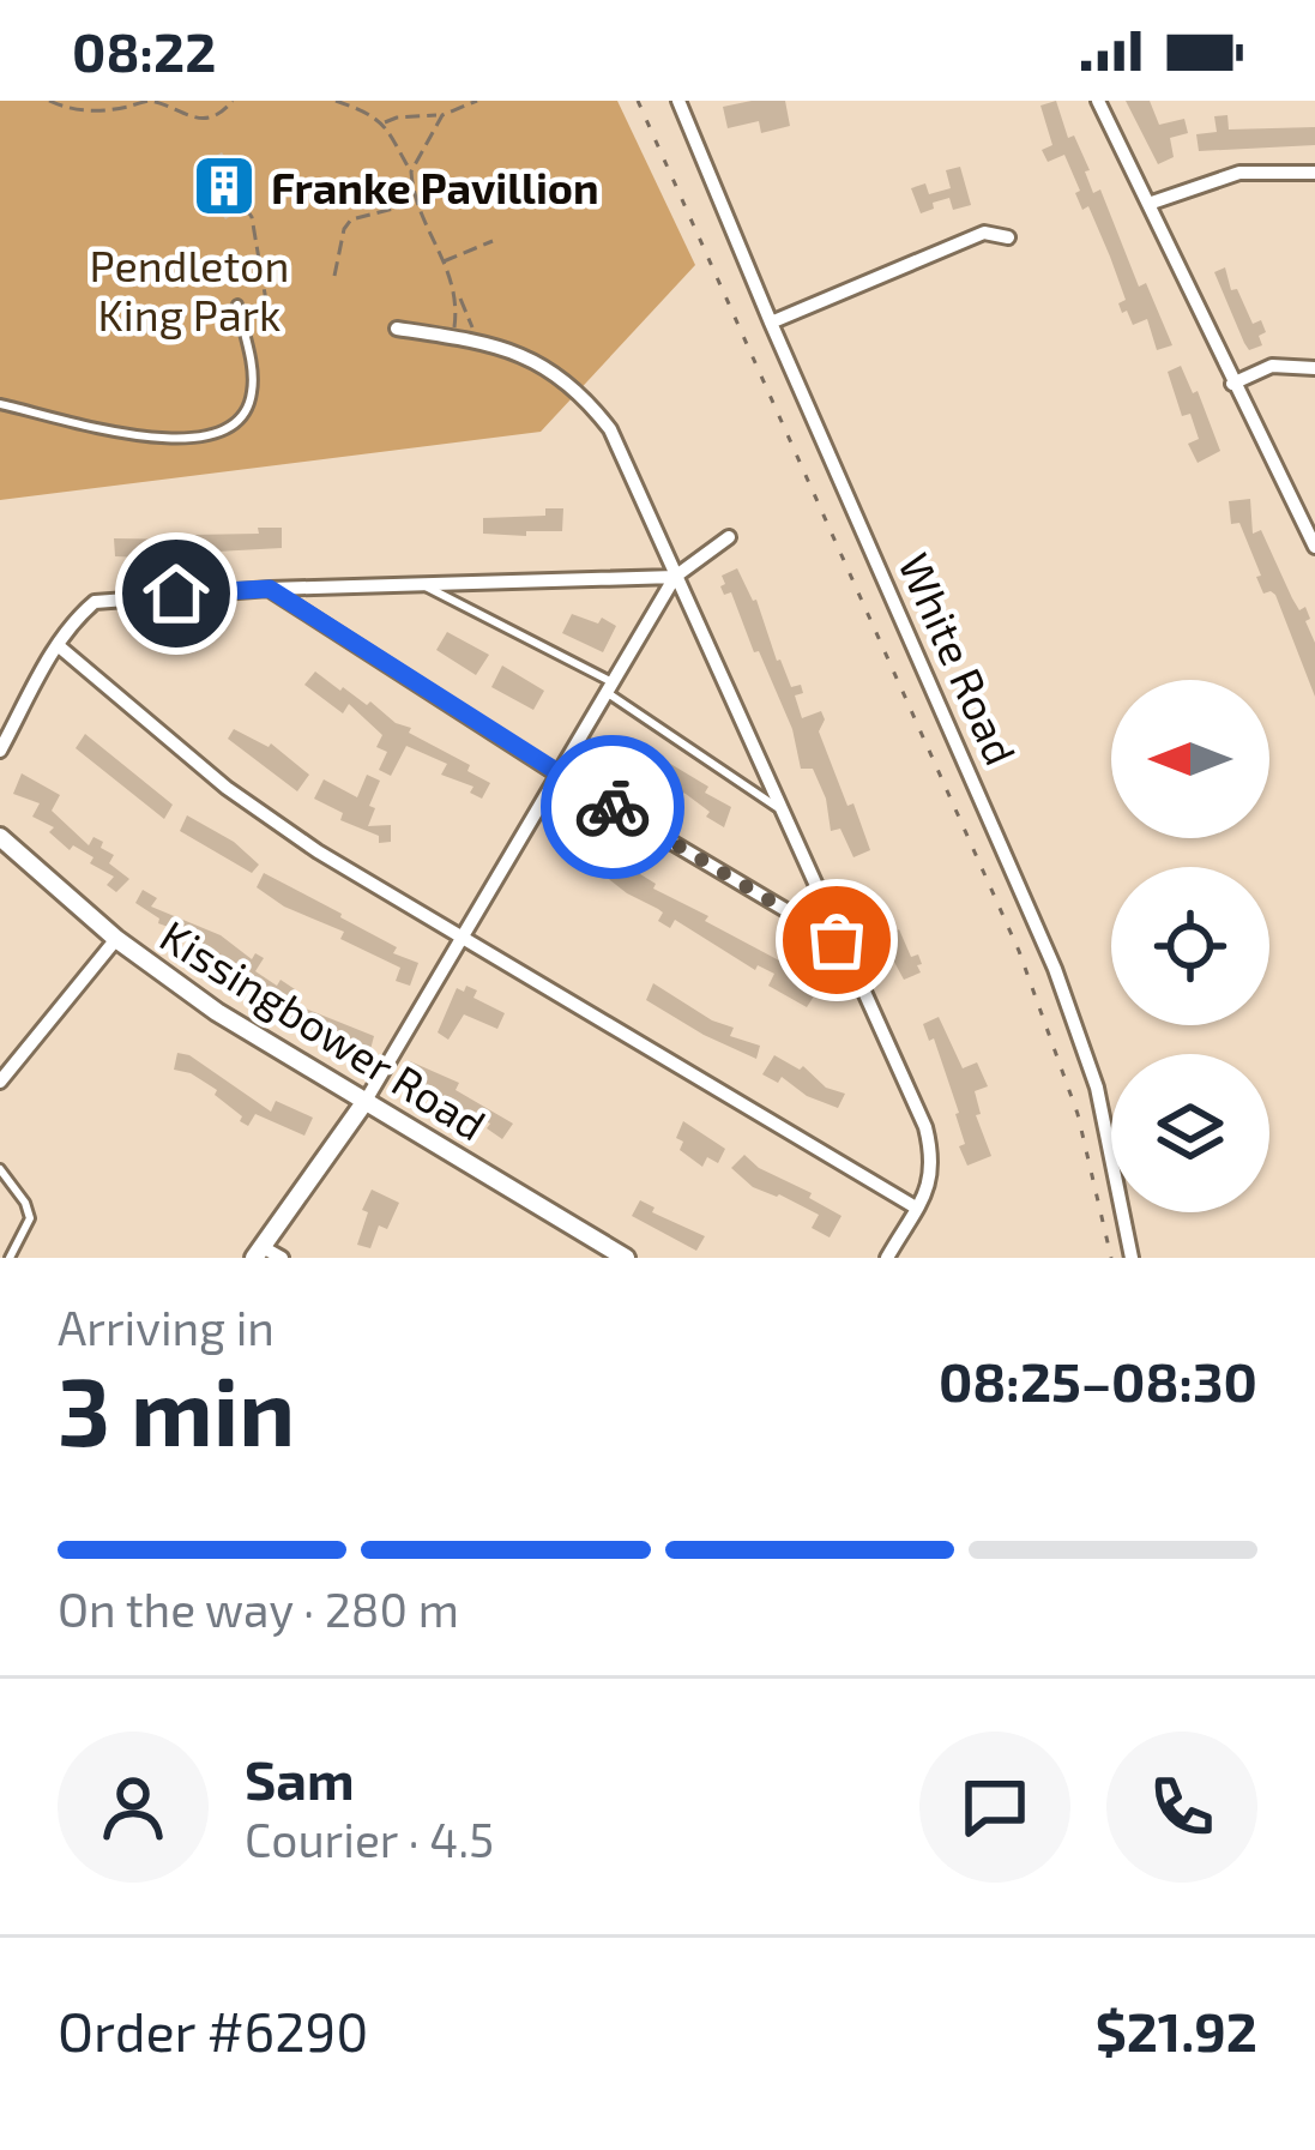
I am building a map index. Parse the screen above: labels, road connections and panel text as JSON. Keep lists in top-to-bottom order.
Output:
{
  "streets": {
    "street": ["White Road", "Kissingbower Road"]
  },
  "parks": ["Pendleton King Park"],
  "places": {
    "building": ["Franke Pavillion"]
  },
  "north": "left",
  "page": {
    "status": "08:22",
    "heading": ["3 min", "Arriving in", "08:25–08:30"],
    "panel": [
      "Sam",
      "Courier · 4.5",
      "Order #6290",
      "$21.92"
    ],
    "bar": "On the way · 280 m"
  }
}
